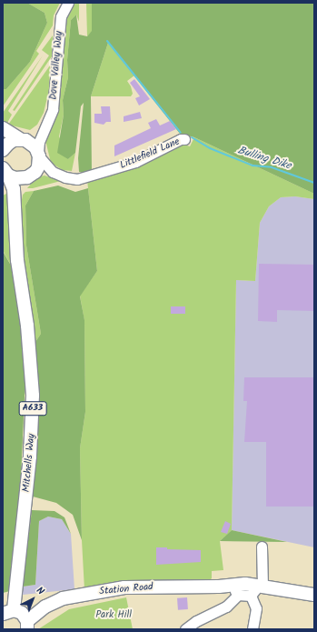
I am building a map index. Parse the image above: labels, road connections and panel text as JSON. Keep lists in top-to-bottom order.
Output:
{
  "streets": {
    "main road": ["A633", "Mitchells Way", "Station Road"],
    "street": ["Dove Valley Way", "Littlefield Lane"]
  },
  "crossings": [
    ["Littlefield Lane", "Mitchells Way"],
    ["Mitchells Way", "Station Road"]
  ],
  "water": ["Bulling Dike"],
  "parks": ["Park Hill"],
  "north": "top right"
}
